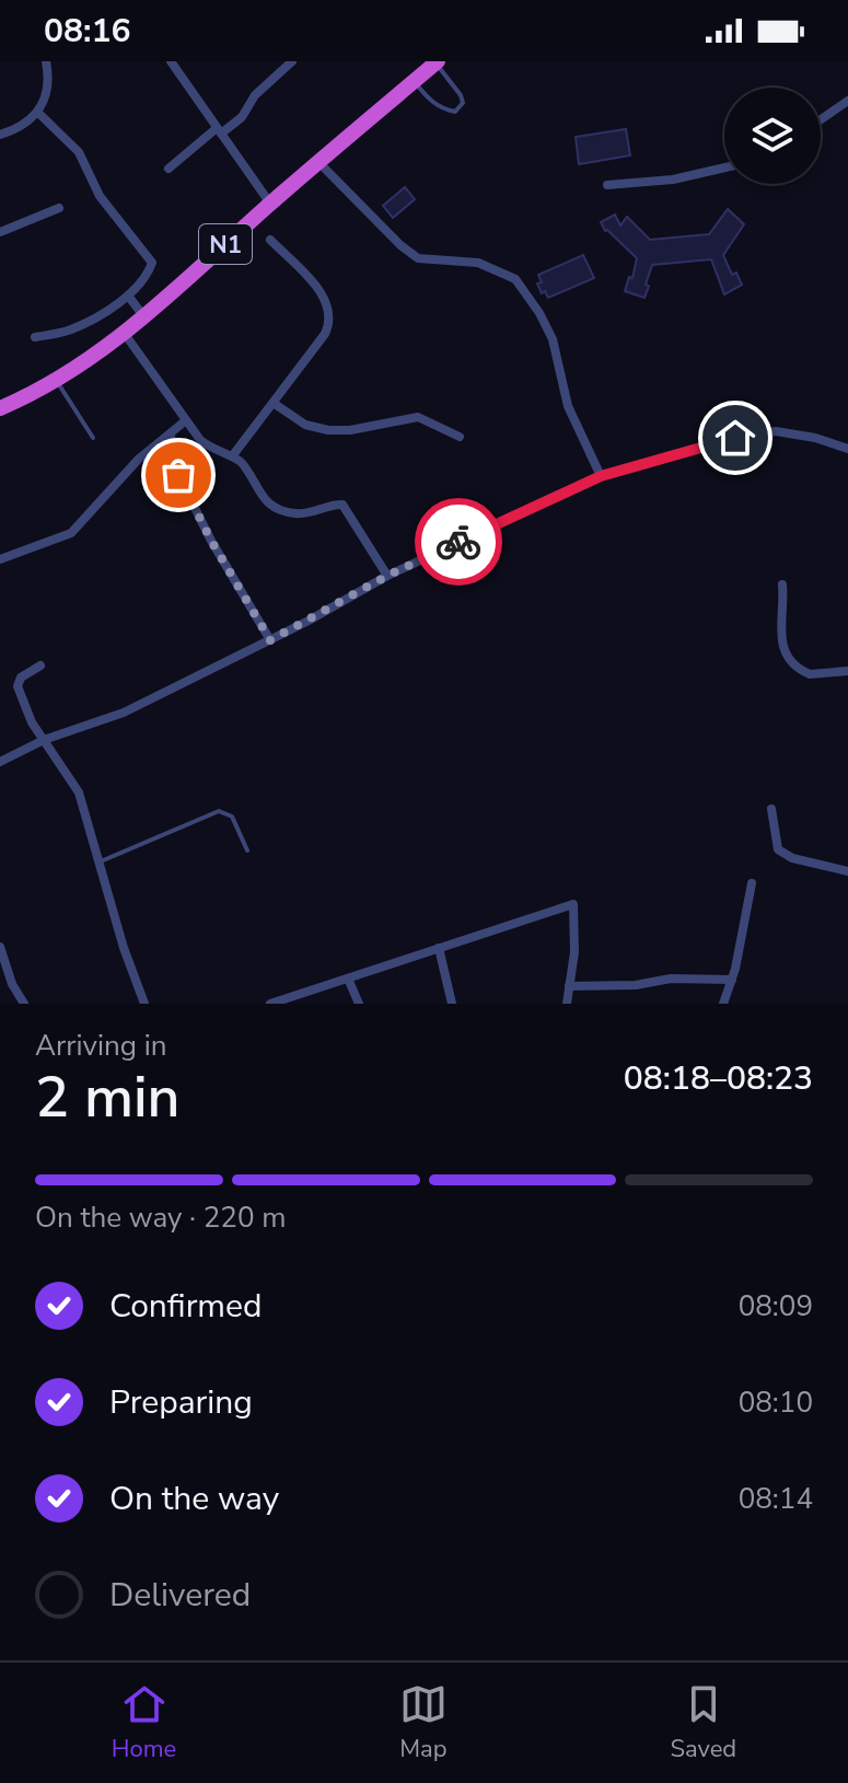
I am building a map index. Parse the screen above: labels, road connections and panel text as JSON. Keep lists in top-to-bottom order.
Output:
{
  "streets": {
    "highway": ["N1"]
  },
  "page": {
    "status": "08:16",
    "heading": ["2 min", "Arriving in", "08:18–08:23"],
    "bar": "On the way · 220 m",
    "list": [
      ["Confirmed", "08:09"],
      ["Preparing", "08:10"],
      ["On the way", "08:14"],
      "Delivered"
    ],
    "tabs": ["Home", "Map", "Saved"]
  }
}
